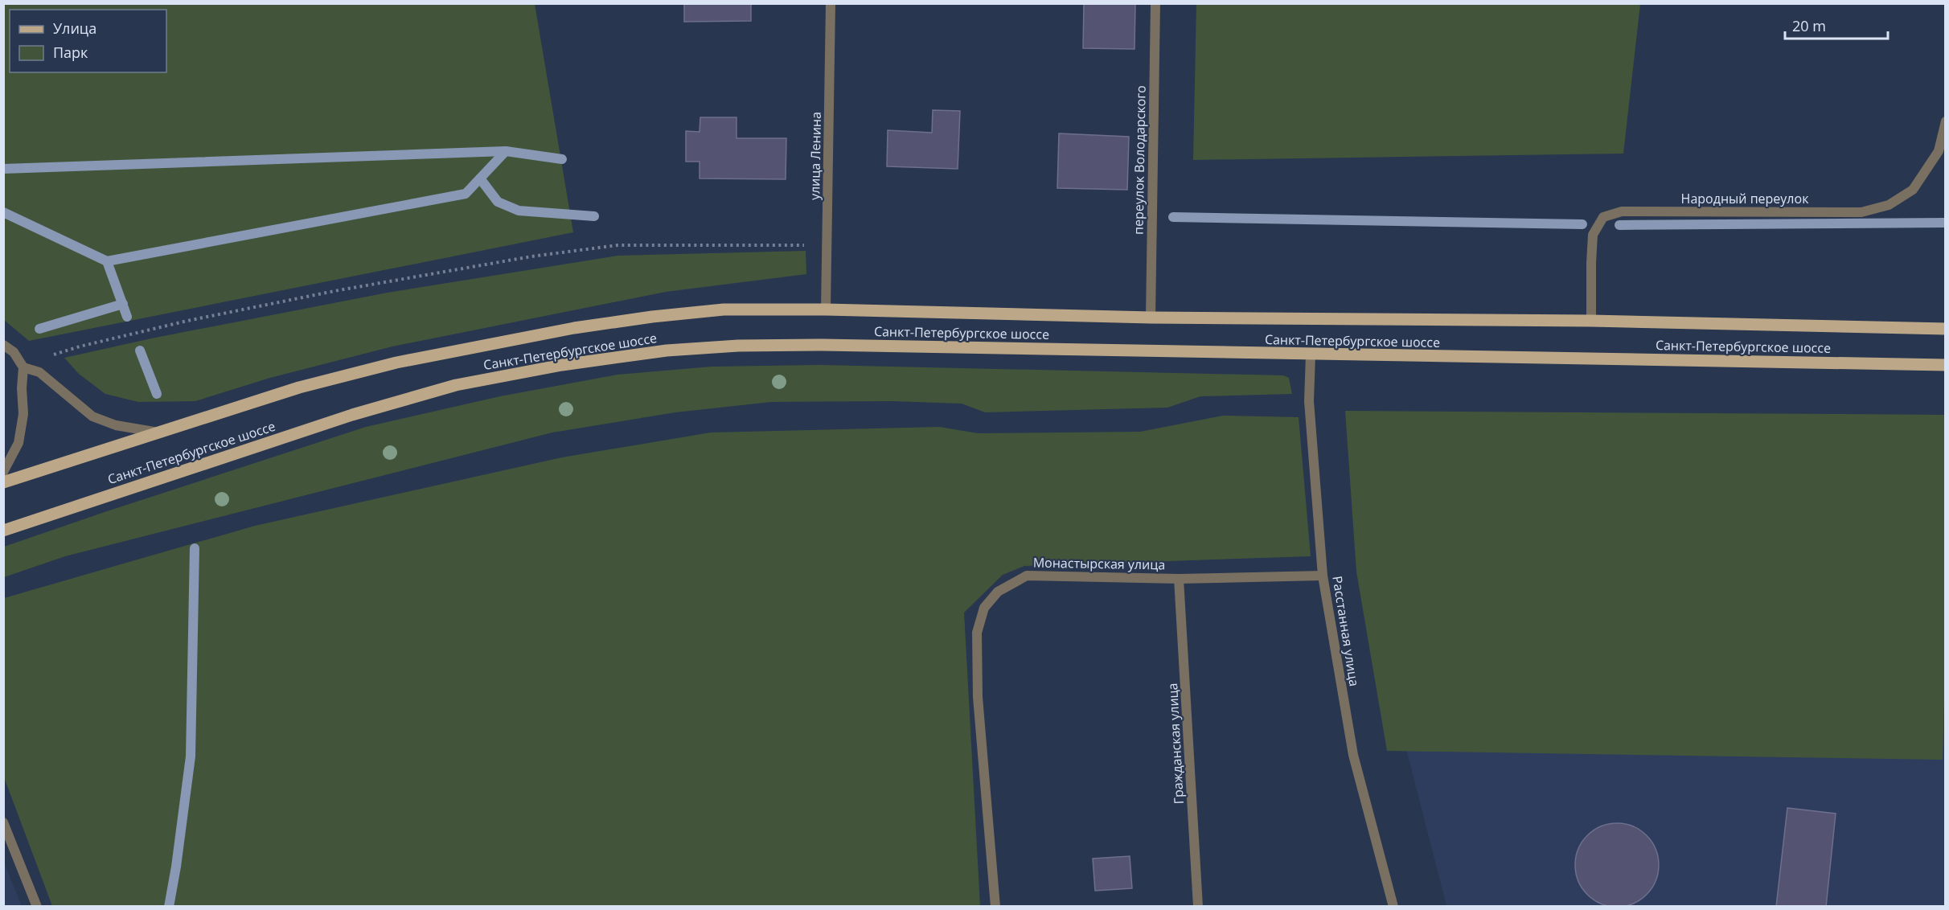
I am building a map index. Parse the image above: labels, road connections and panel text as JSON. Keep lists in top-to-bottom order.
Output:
{
  "streets": {
    "main road": ["Санкт-Петербургское шоссе"],
    "street": [
      "улица Ленина",
      "переулок Володарского",
      "Народный переулок",
      "Монастырская улица",
      "Расстанная улица",
      "Гражданская улица"
    ]
  },
  "crossings": [
    ["улица Ленина", "Санкт-Петербургское шоссе"],
    ["переулок Володарского", "Санкт-Петербургское шоссе"],
    ["Народный переулок", "Санкт-Петербургское шоссе"],
    ["Санкт-Петербургское шоссе", "Расстанная улица"],
    ["Монастырская улица", "Расстанная улица"],
    ["Монастырская улица", "Гражданская улица"]
  ],
  "legend": ["Улица", "Парк"],
  "scale_bar": "20 m"
}
